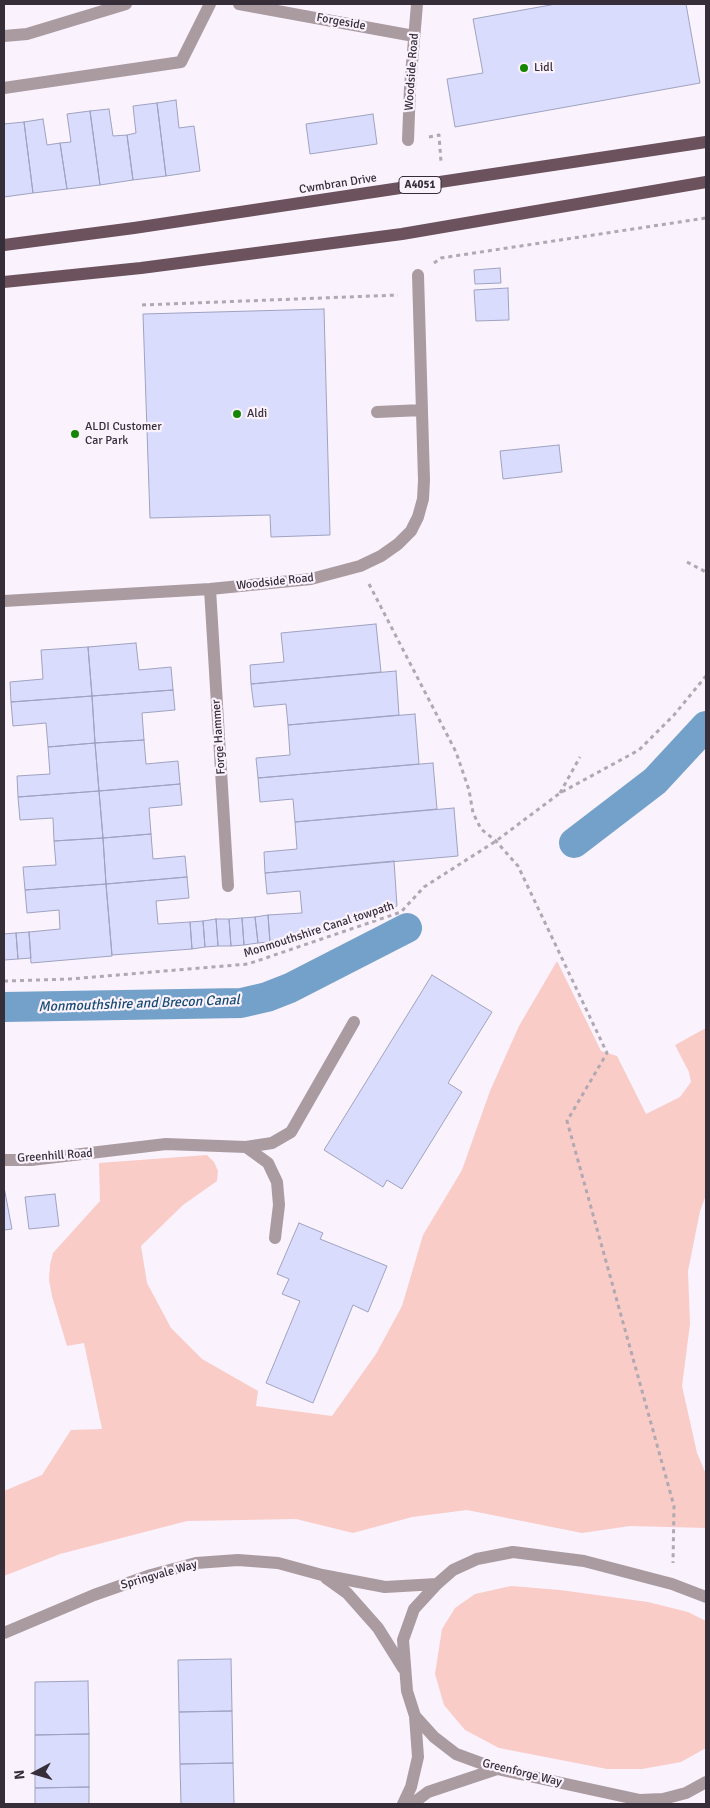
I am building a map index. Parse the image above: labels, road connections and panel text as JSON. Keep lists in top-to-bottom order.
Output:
{
  "streets": {
    "main road": ["Cwmbran Drive", "A4051"],
    "street": [
      "Forgeside",
      "Woodside Road",
      "Forge Hammer",
      "Greenhill Road",
      "Springvale Way",
      "Greenforge Way"
    ],
    "path": ["Monmouthshire Canal towpath"]
  },
  "crossings": [
    ["Forgeside", "Woodside Road"],
    ["Woodside Road", "Forge Hammer"],
    ["Springvale Way", "Greenforge Way"]
  ],
  "water": ["Monmouthshire and Brecon Canal"],
  "places": ["Lidl", "Aldi", "ALDI Customer Car Park"],
  "north": "left"
}
